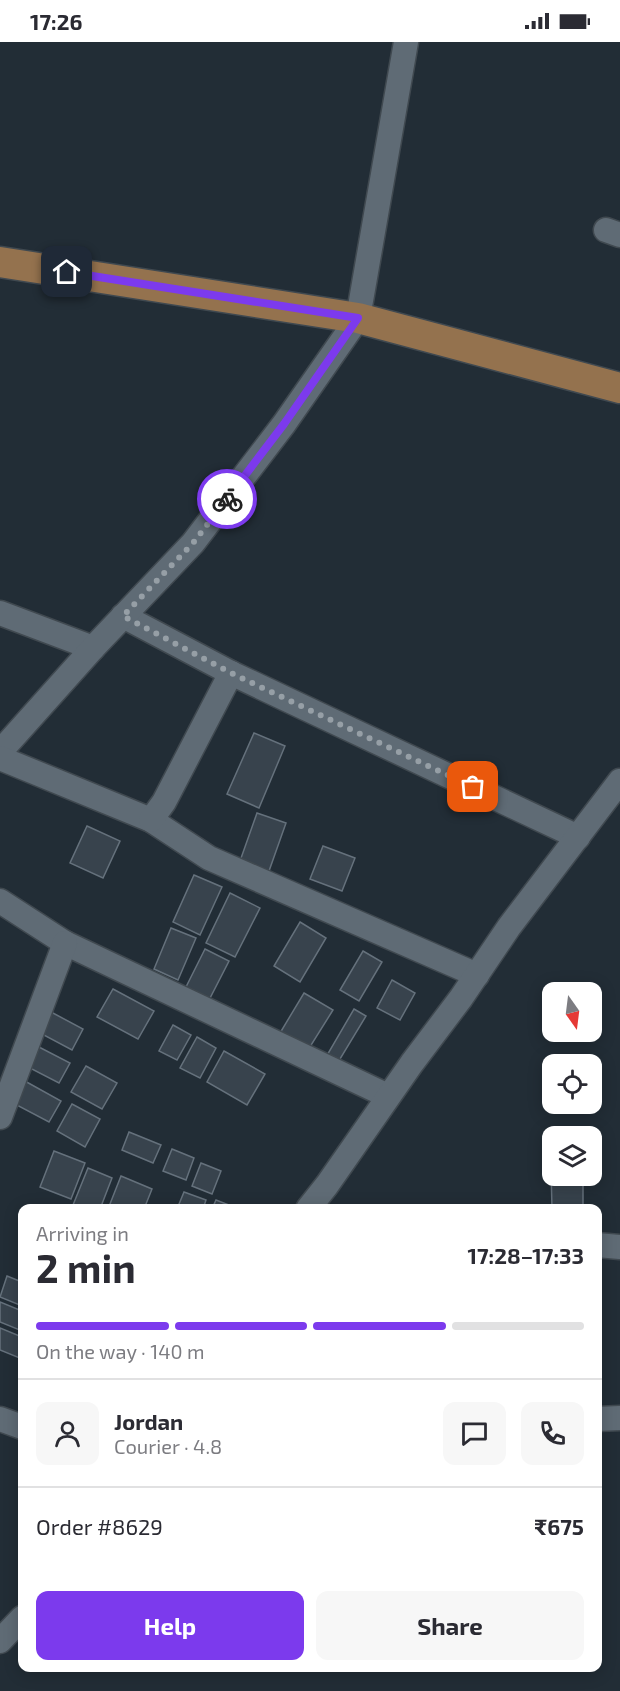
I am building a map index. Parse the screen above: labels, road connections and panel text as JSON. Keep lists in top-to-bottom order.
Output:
{
  "north": "bottom",
  "page": {
    "status": "17:26",
    "heading": ["2 min", "Arriving in", "17:28–17:33"],
    "panel": [
      "Jordan",
      "Courier · 4.8",
      "Order #8629",
      "₹675"
    ],
    "bar": "On the way · 140 m",
    "buttons": ["Help", "Share"]
  }
}
